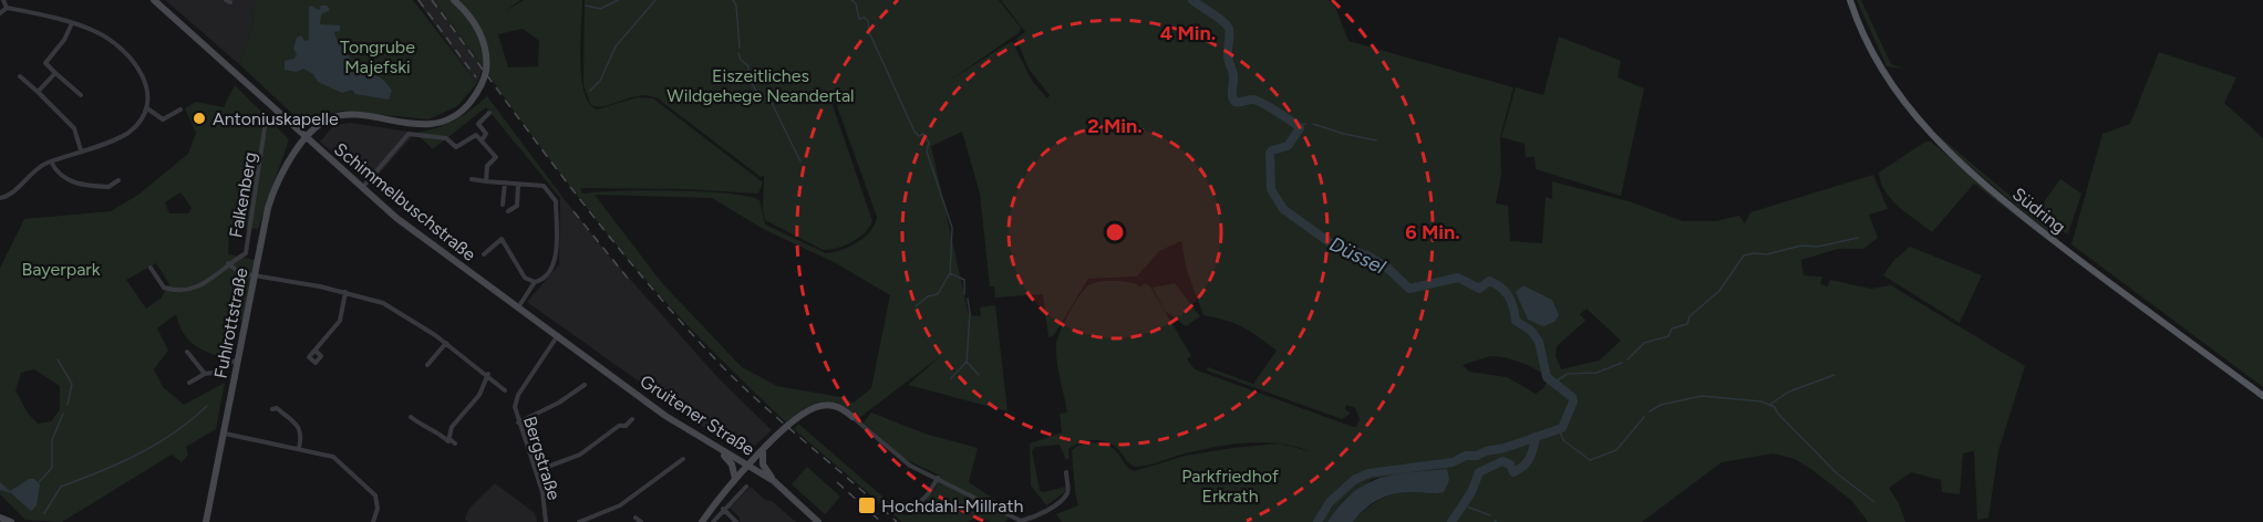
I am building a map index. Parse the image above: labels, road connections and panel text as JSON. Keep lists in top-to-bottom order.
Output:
{
  "streets": {
    "main road": [
      "Schimmelbuschstraße",
      "Südring",
      "Fuhlrottstraße",
      "Gruitener Straße"
    ],
    "street": ["Falkenberg", "Bergstraße"]
  },
  "crossings": [
    ["Falkenberg", "Fuhlrottstraße"],
    ["Schimmelbuschstraße", "Fuhlrottstraße"],
    ["Schimmelbuschstraße", "Gruitener Straße"],
    ["Schimmelbuschstraße", "Bergstraße"],
    ["Gruitener Straße", "Bergstraße"]
  ],
  "water": ["Düssel"],
  "parks": [
    "Tongrube Majefski",
    "Eiszeitliches Wildgehege Neandertal",
    "Bayerpark",
    "Parkfriedhof Erkrath"
  ],
  "places": {
    "other": ["Antoniuskapelle"],
    "transit": ["Hochdahl-Millrath"]
  },
  "rings": ["4 Min.", "2 Min.", "6 Min."]
}
